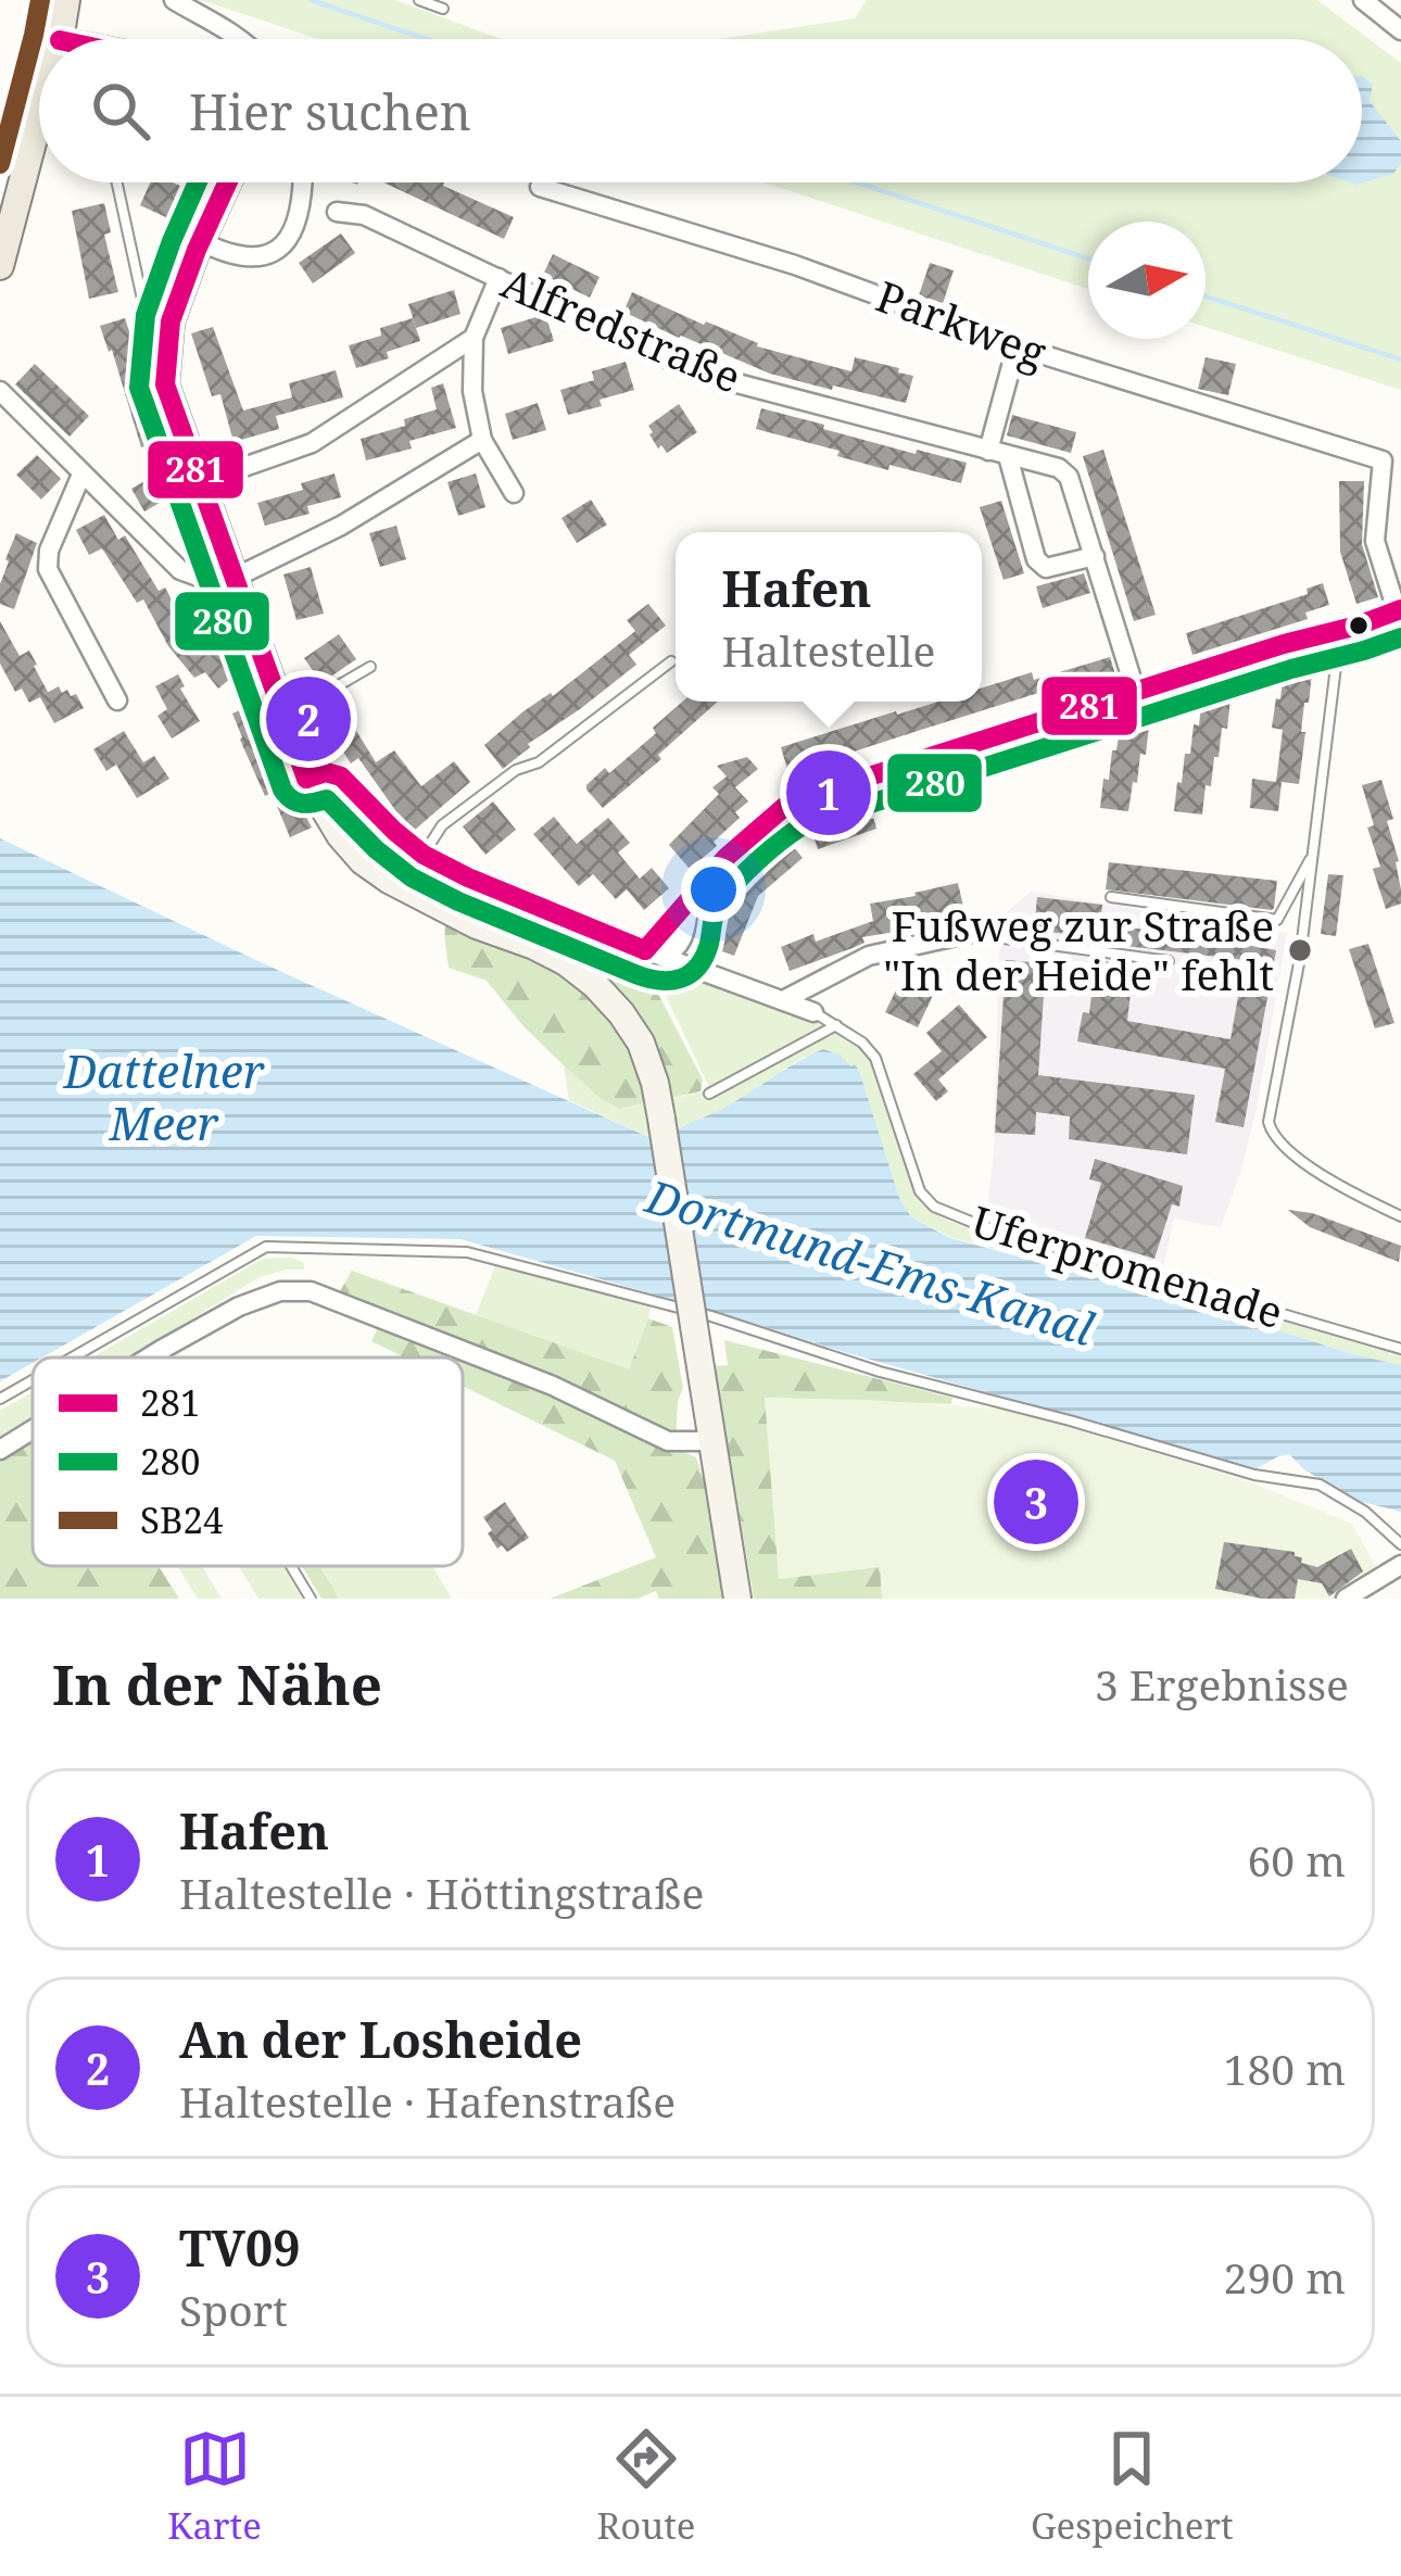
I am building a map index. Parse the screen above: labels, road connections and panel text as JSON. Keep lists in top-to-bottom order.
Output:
{
  "streets": {
    "street": ["Parkweg", "Alfredstraße"],
    "lane": ["Uferpromenade"]
  },
  "water": ["Dattelner Meer", "Dortmund-Ems-Kanal"],
  "places": ["Fußweg zur Straße \"In der Heide\" fehlt"],
  "lines": ["transit line SB24", "transit line 281", "transit line 280"],
  "legend": ["281", "280", "SB24"],
  "north": "right",
  "page": {
    "search": "Hier suchen",
    "popup": ["Hafen", "Haltestelle"],
    "pins": ["2", "1", "3"],
    "heading": ["In der Nähe", "3 Ergebnisse"],
    "list": [
      {
        "mark": "1",
        "name": "Hafen",
        "note": "Haltestelle · Höttingstraße",
        "value": "60 m"
      },
      {
        "mark": "2",
        "name": "An der Losheide",
        "note": "Haltestelle · Hafenstraße",
        "value": "180 m"
      },
      {
        "mark": "3",
        "name": "TV09",
        "note": "Sport",
        "value": "290 m"
      }
    ],
    "nav": ["Karte", "Route", "Gespeichert"]
  }
}
